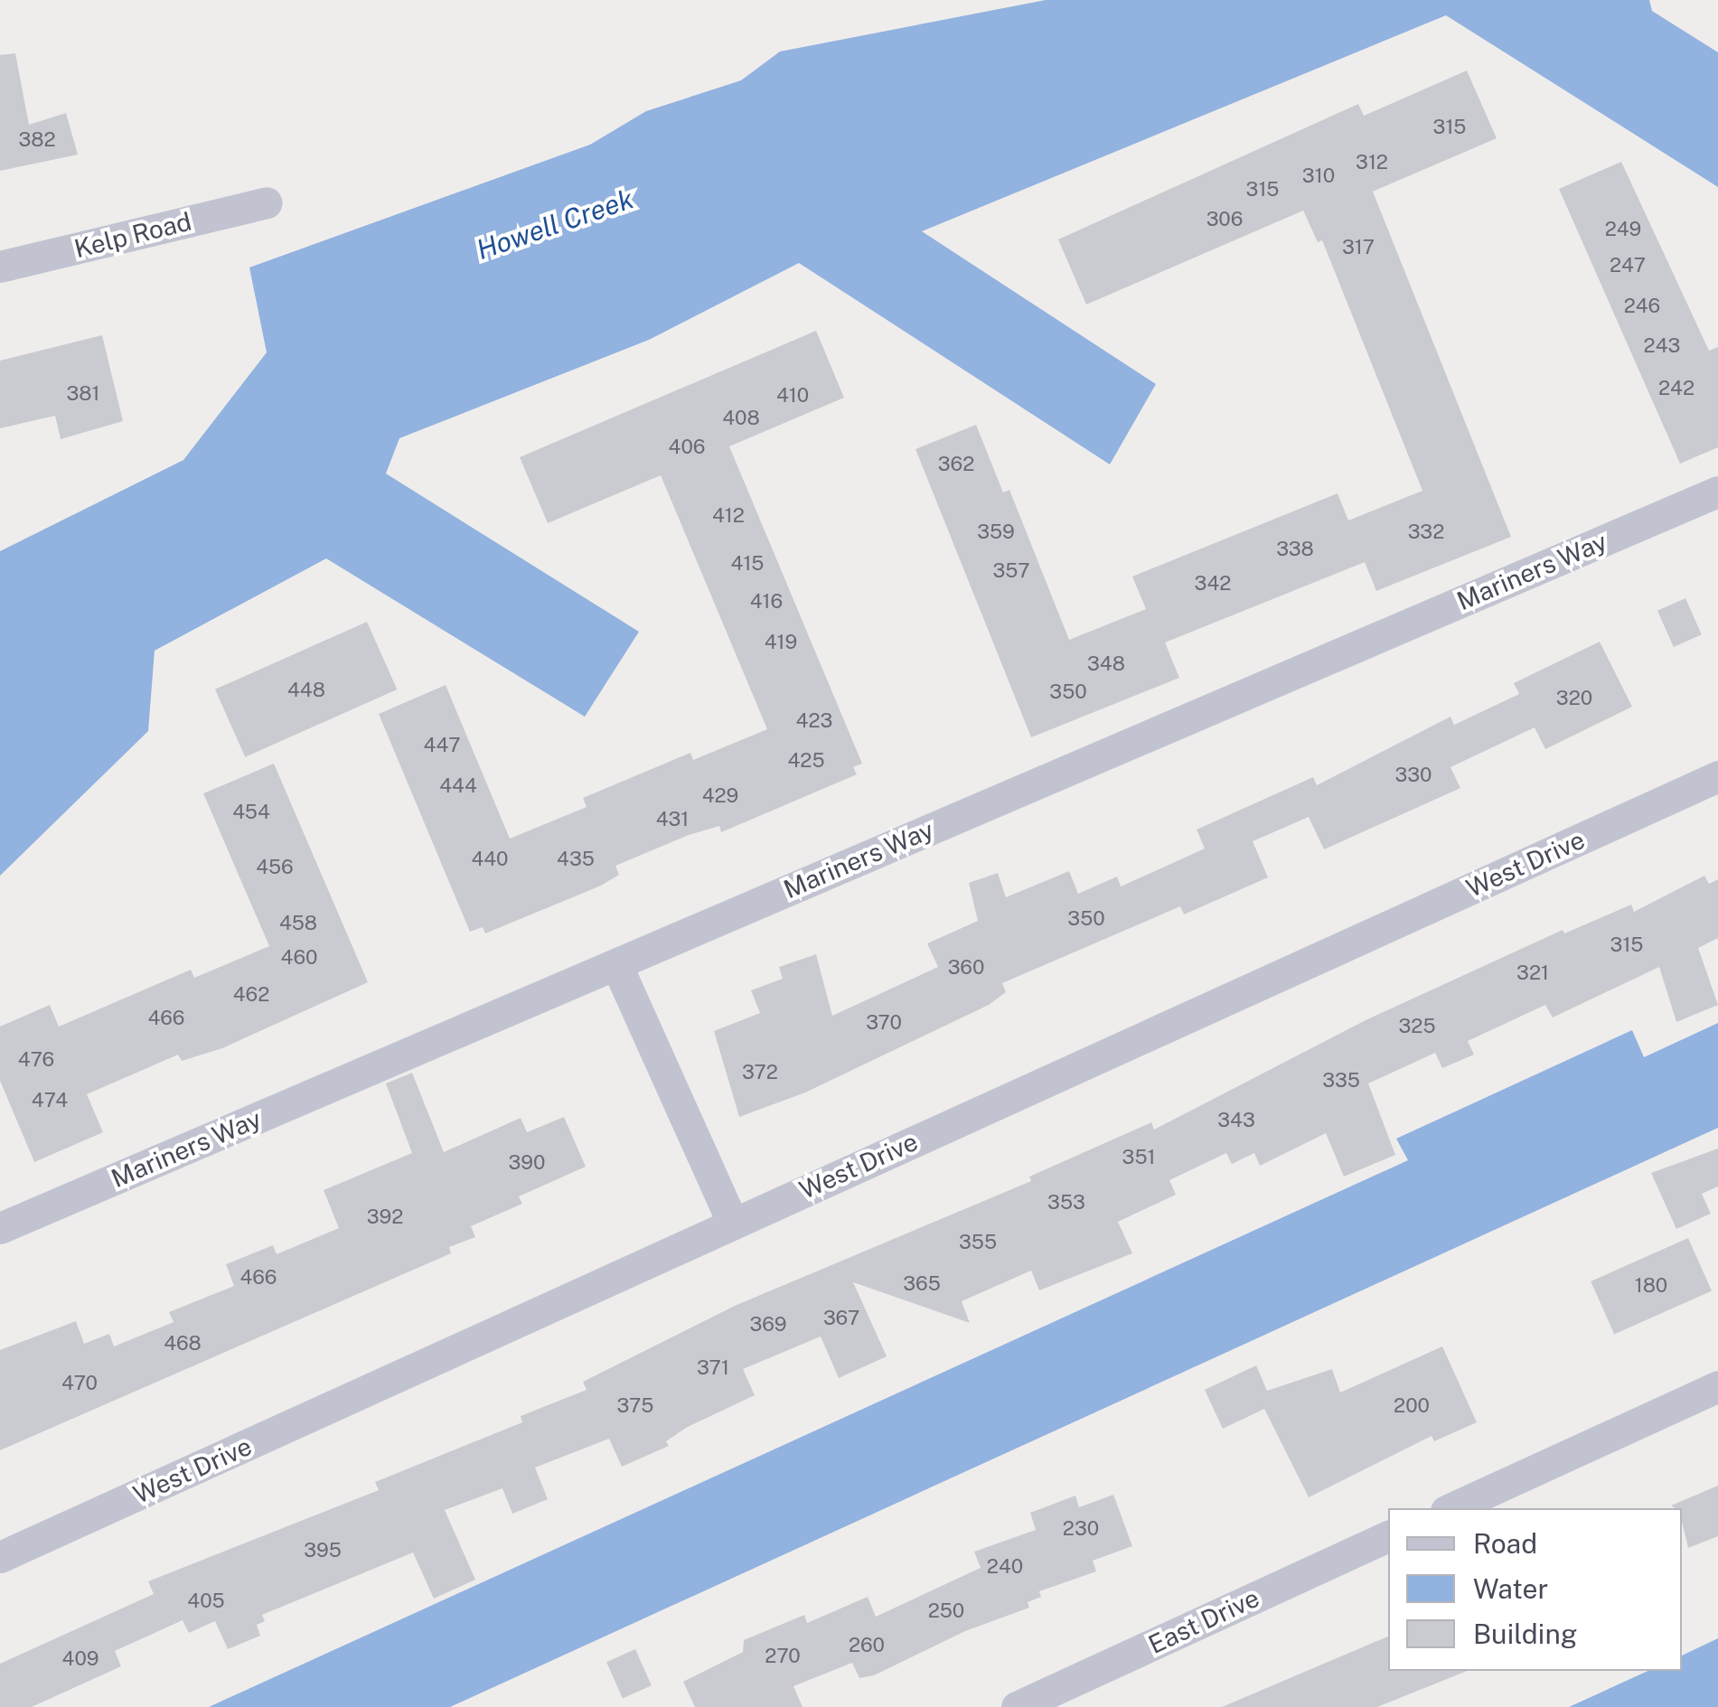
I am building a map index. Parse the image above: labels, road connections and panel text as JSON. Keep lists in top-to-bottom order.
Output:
{
  "streets": {
    "street": [
      "Kelp Road",
      "Mariners Way",
      "West Drive",
      "East Drive"
    ]
  },
  "water": ["Howell Creek"],
  "house_numbers": [
    "315",
    "382",
    "312",
    "310",
    "315",
    "306",
    "249",
    "317",
    "247",
    "246",
    "243",
    "242",
    "381",
    "410",
    "408",
    "406",
    "362",
    "412",
    "359",
    "332",
    "338",
    "415",
    "357",
    "342",
    "416",
    "419",
    "348",
    "448",
    "350",
    "320",
    "423",
    "447",
    "425",
    "330",
    "444",
    "429",
    "454",
    "431",
    "440",
    "435",
    "456",
    "350",
    "458",
    "315",
    "460",
    "360",
    "321",
    "462",
    "466",
    "370",
    "325",
    "476",
    "372",
    "335",
    "474",
    "343",
    "351",
    "390",
    "353",
    "392",
    "355",
    "466",
    "365",
    "180",
    "367",
    "369",
    "468",
    "371",
    "470",
    "375",
    "200",
    "230",
    "395",
    "240",
    "405",
    "250",
    "260",
    "270",
    "409"
  ],
  "legend": ["Road", "Water", "Building"]
}
